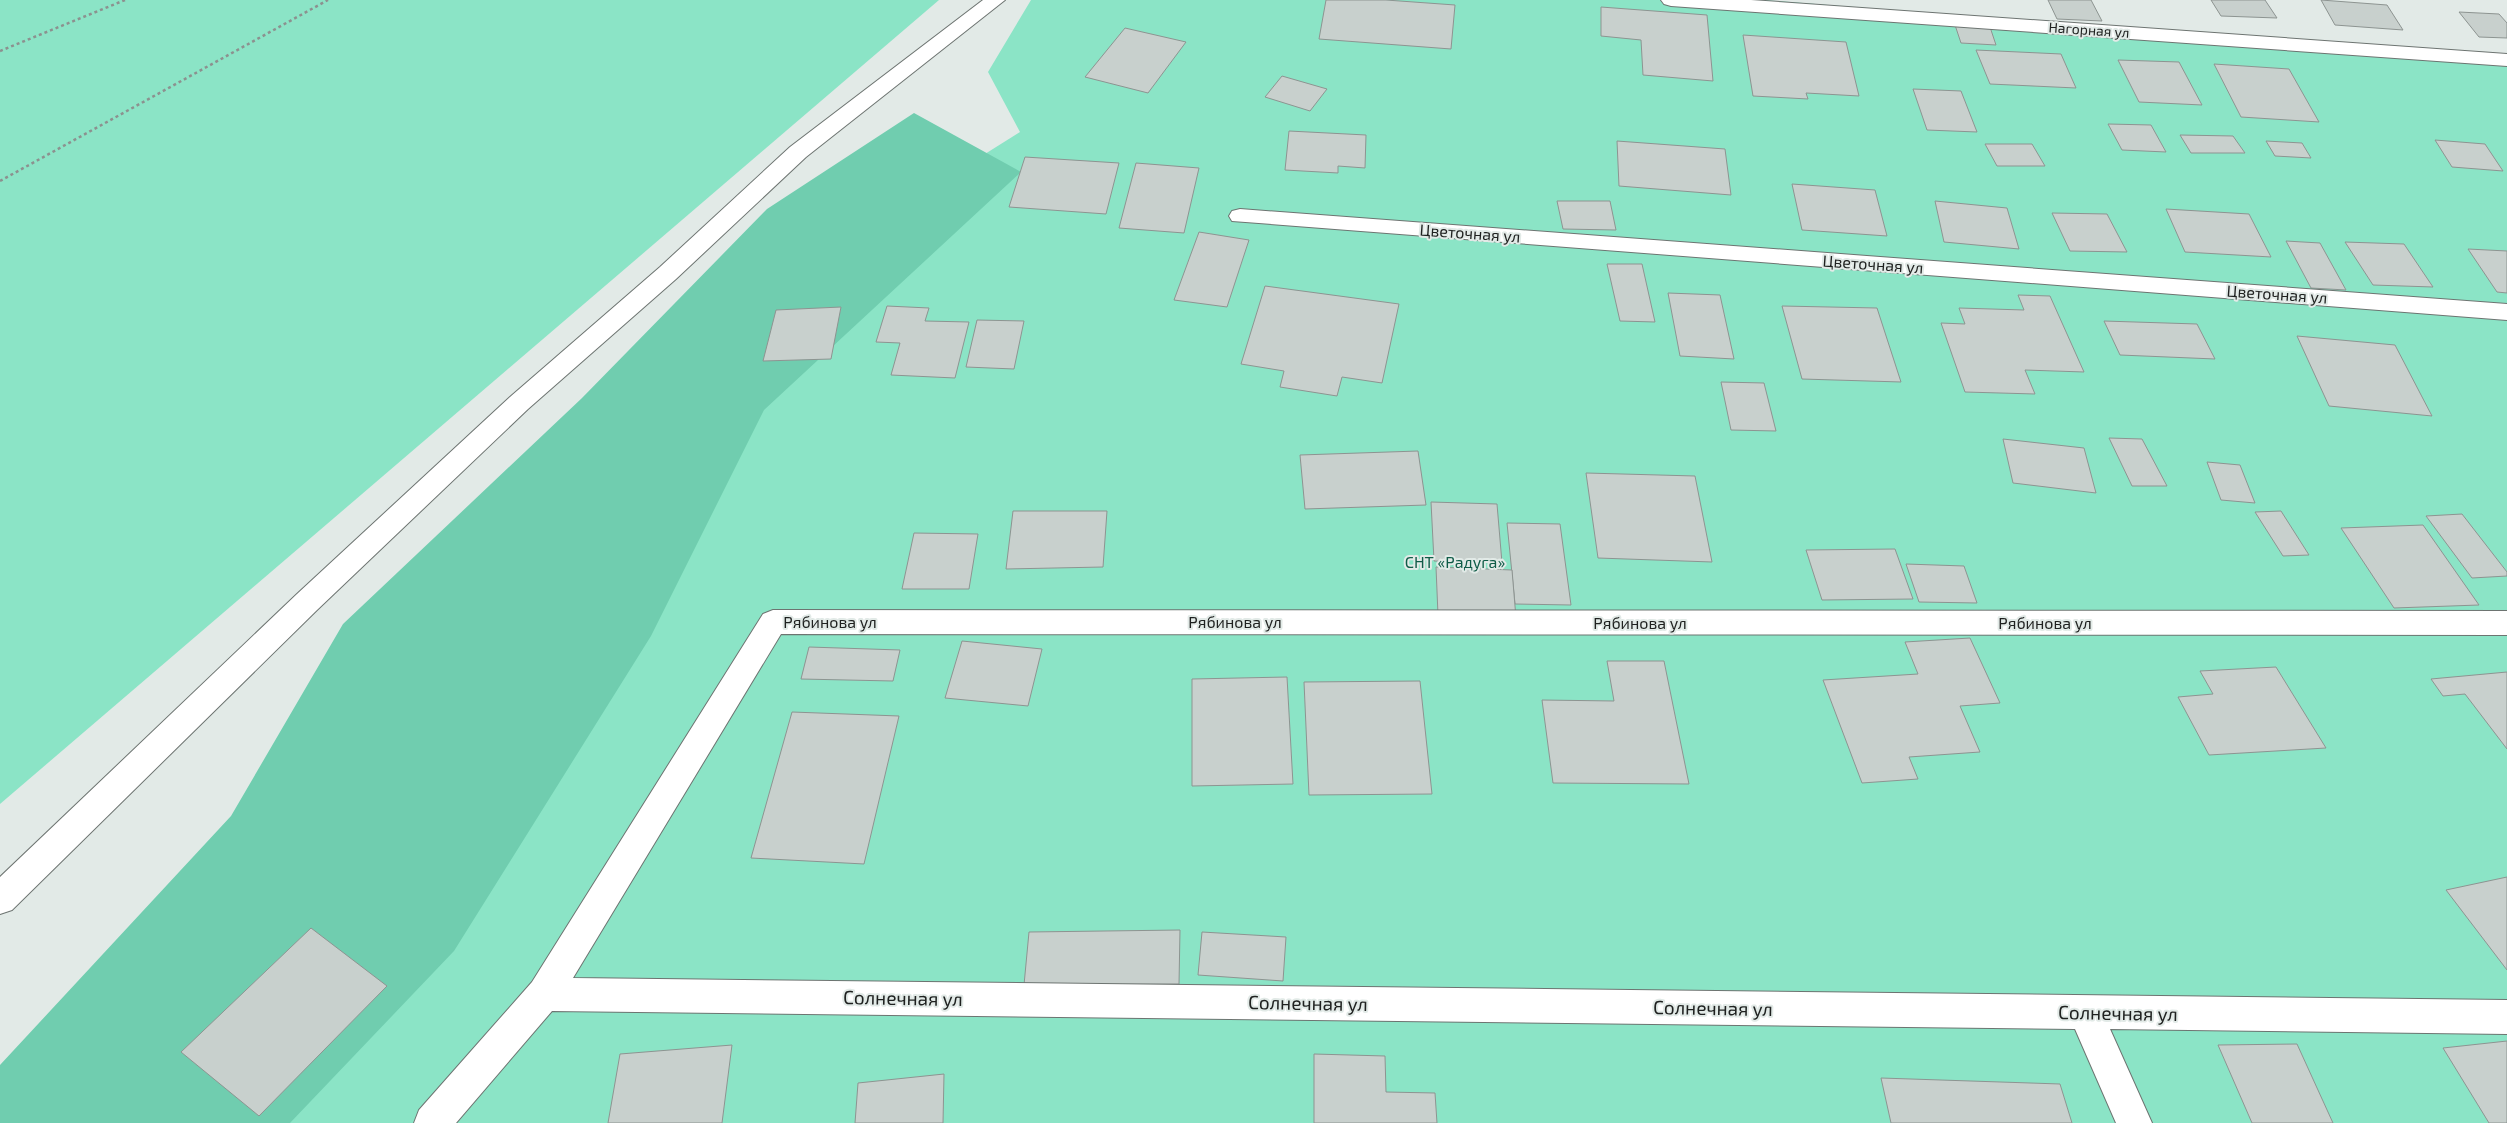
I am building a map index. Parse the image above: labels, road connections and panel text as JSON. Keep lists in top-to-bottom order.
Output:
{
  "streets": {
    "street": [
      "Нагорная ул",
      "Цветочная ул",
      "Рябинова ул",
      "Солнечная ул"
    ]
  },
  "crossings": [
    ["Рябинова ул", "Солнечная ул"]
  ],
  "parks": ["СНТ «Радуга»"]
}
